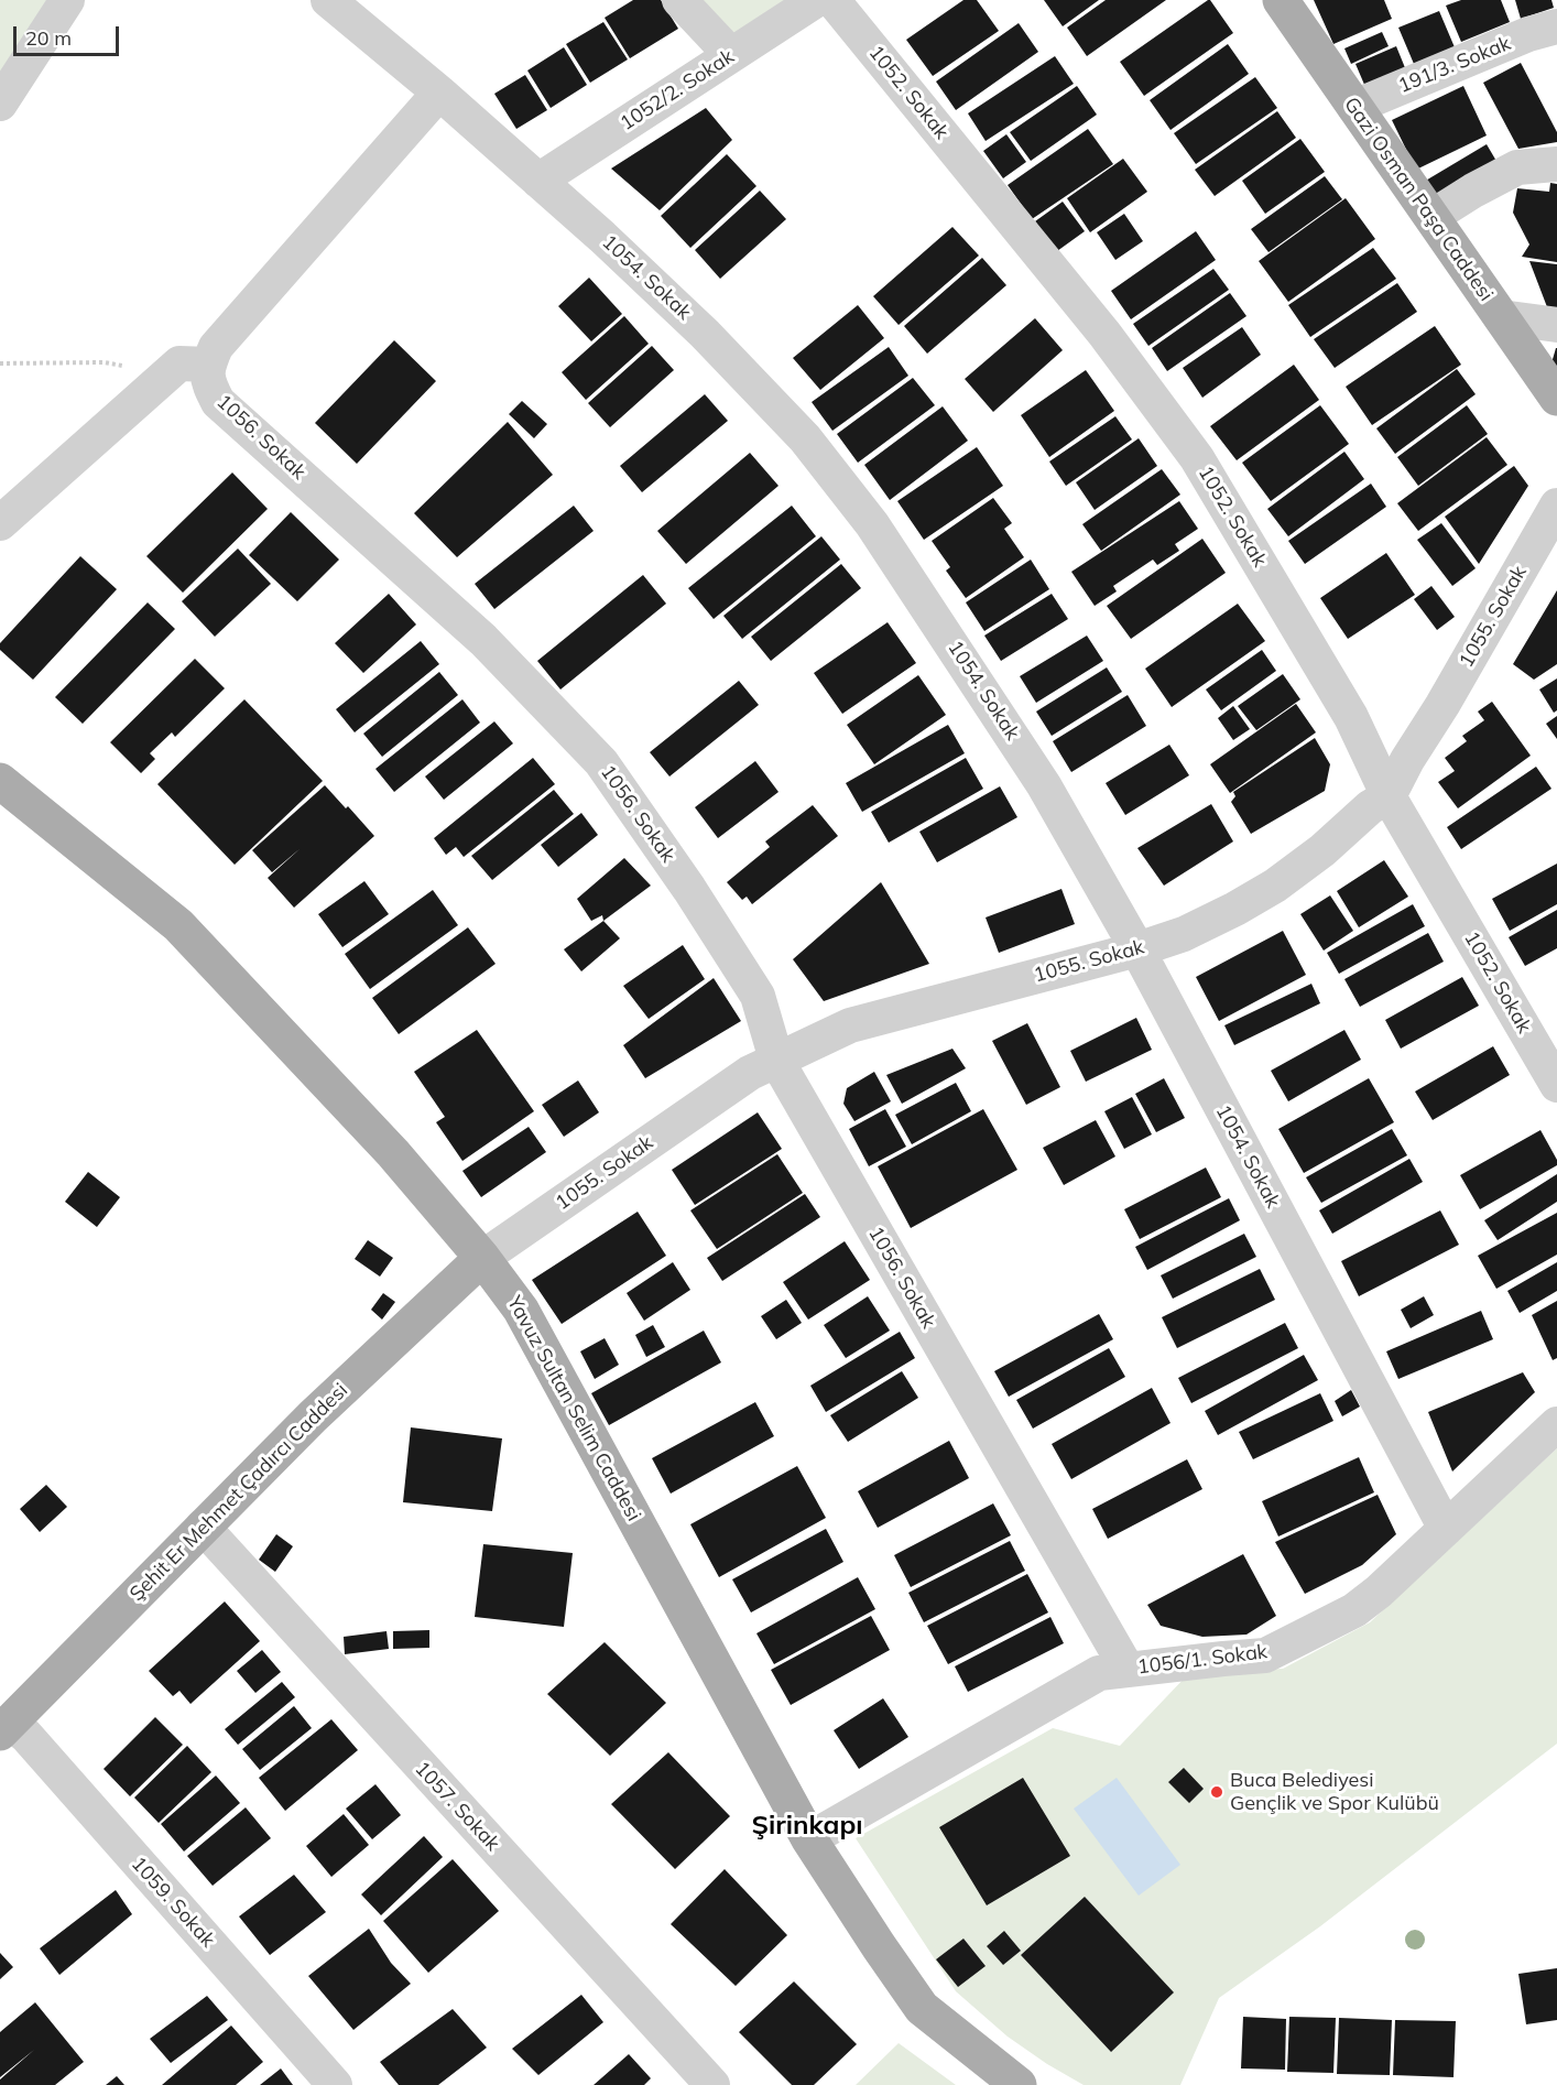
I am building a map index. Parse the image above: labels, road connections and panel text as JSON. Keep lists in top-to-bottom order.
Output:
{
  "streets": {
    "main road": ["Gazi Osman Paşa Caddesi", "Yavuz Sultan Selim Caddesi", "Şehit Er Mehmet Çadırcı Caddesi"],
    "street": [
      "191/3. Sokak",
      "1052/2. Sokak",
      "1052. Sokak",
      "1054. Sokak",
      "1056. Sokak",
      "1055. Sokak",
      "1056/1. Sokak",
      "1057. Sokak",
      "1059. Sokak"
    ]
  },
  "crossings": [
    ["191/3. Sokak", "Gazi Osman Paşa Caddesi"],
    ["1052/2. Sokak", "1054. Sokak"],
    ["1052. Sokak", "1055. Sokak"],
    ["1054. Sokak", "1055. Sokak"],
    ["1054. Sokak", "1056/1. Sokak"],
    ["1056. Sokak", "1055. Sokak"],
    ["1056. Sokak", "1056/1. Sokak"],
    ["1055. Sokak", "Yavuz Sultan Selim Caddesi"],
    ["1055. Sokak", "Şehit Er Mehmet Çadırcı Caddesi"],
    ["Yavuz Sultan Selim Caddesi", "Şehit Er Mehmet Çadırcı Caddesi"],
    ["Yavuz Sultan Selim Caddesi", "1056/1. Sokak"],
    ["Şehit Er Mehmet Çadırcı Caddesi", "1057. Sokak"],
    ["Şehit Er Mehmet Çadırcı Caddesi", "1059. Sokak"]
  ],
  "districts": ["Şirinkapı"],
  "places": ["Buca Belediyesi Gençlik ve Spor Kulübü"],
  "scale_bar": "20 m"
}
